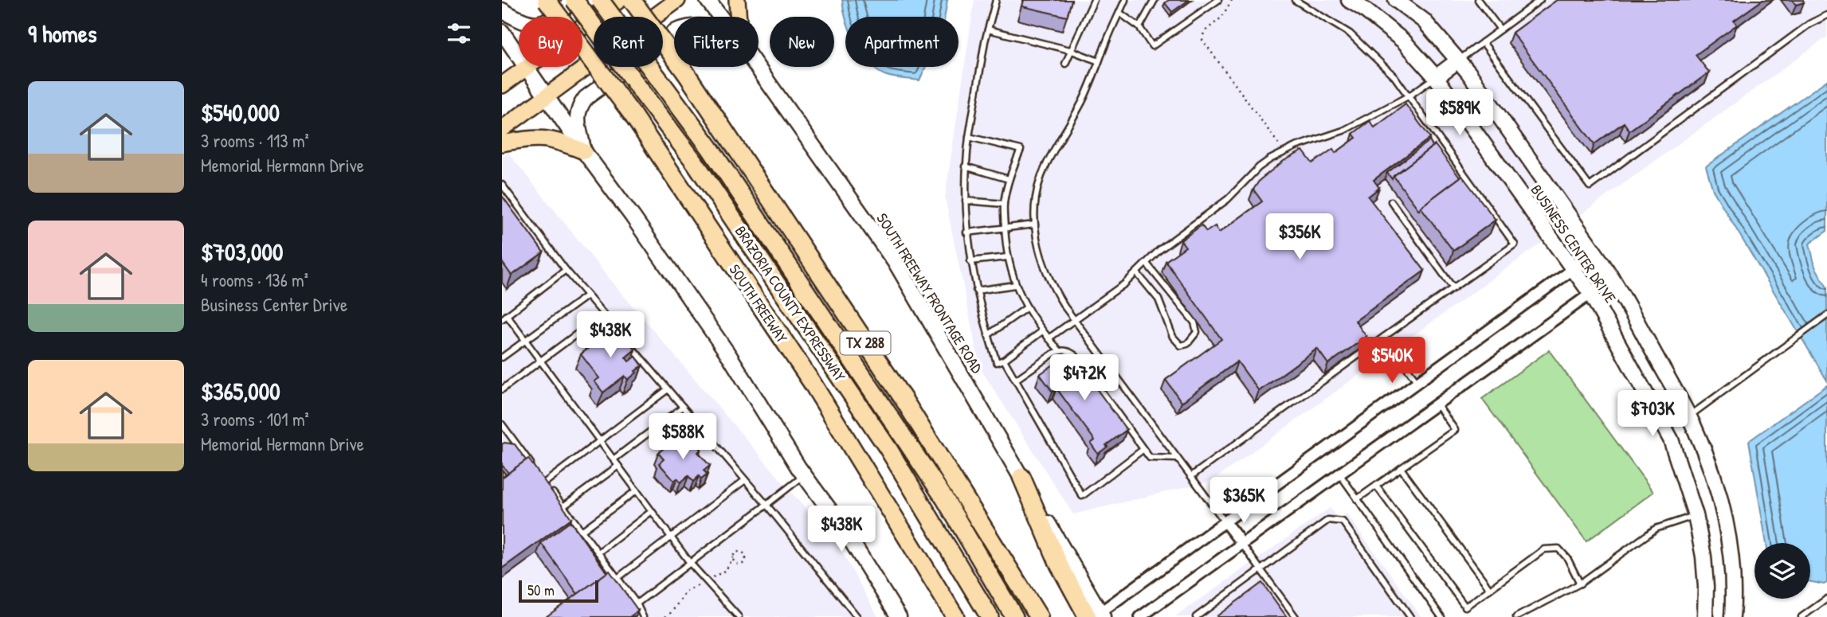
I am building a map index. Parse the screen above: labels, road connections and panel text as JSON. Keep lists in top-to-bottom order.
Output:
{
  "streets": {
    "highway": ["SOUTH FREEWAY", "BRAZORIA COUNTY EXPRESSWAY", "TX 288"],
    "main road": ["BUSINESS CENTER DRIVE", "SOUTH FREEWAY FRONTAGE ROAD"]
  },
  "scale_bar": "50 m",
  "page": {
    "heading": "9 homes",
    "chip": [
      "Buy",
      "Rent",
      "Filters",
      "New",
      "Apartment"
    ],
    "list": [
      {
        "name": "$540,000",
        "note": "3 rooms · 113 m² · Memorial Hermann Drive"
      },
      {
        "name": "$703,000",
        "note": "4 rooms · 136 m² · Business Center Drive"
      },
      {
        "name": "$365,000",
        "note": "3 rooms · 101 m² · Memorial Hermann Drive"
      }
    ],
    "price": [
      "$589K",
      "$356K",
      "$438K",
      "$540K",
      "$472K",
      "$703K",
      "$588K",
      "$365K",
      "$438K"
    ],
    "scale": "50 m"
  }
}
